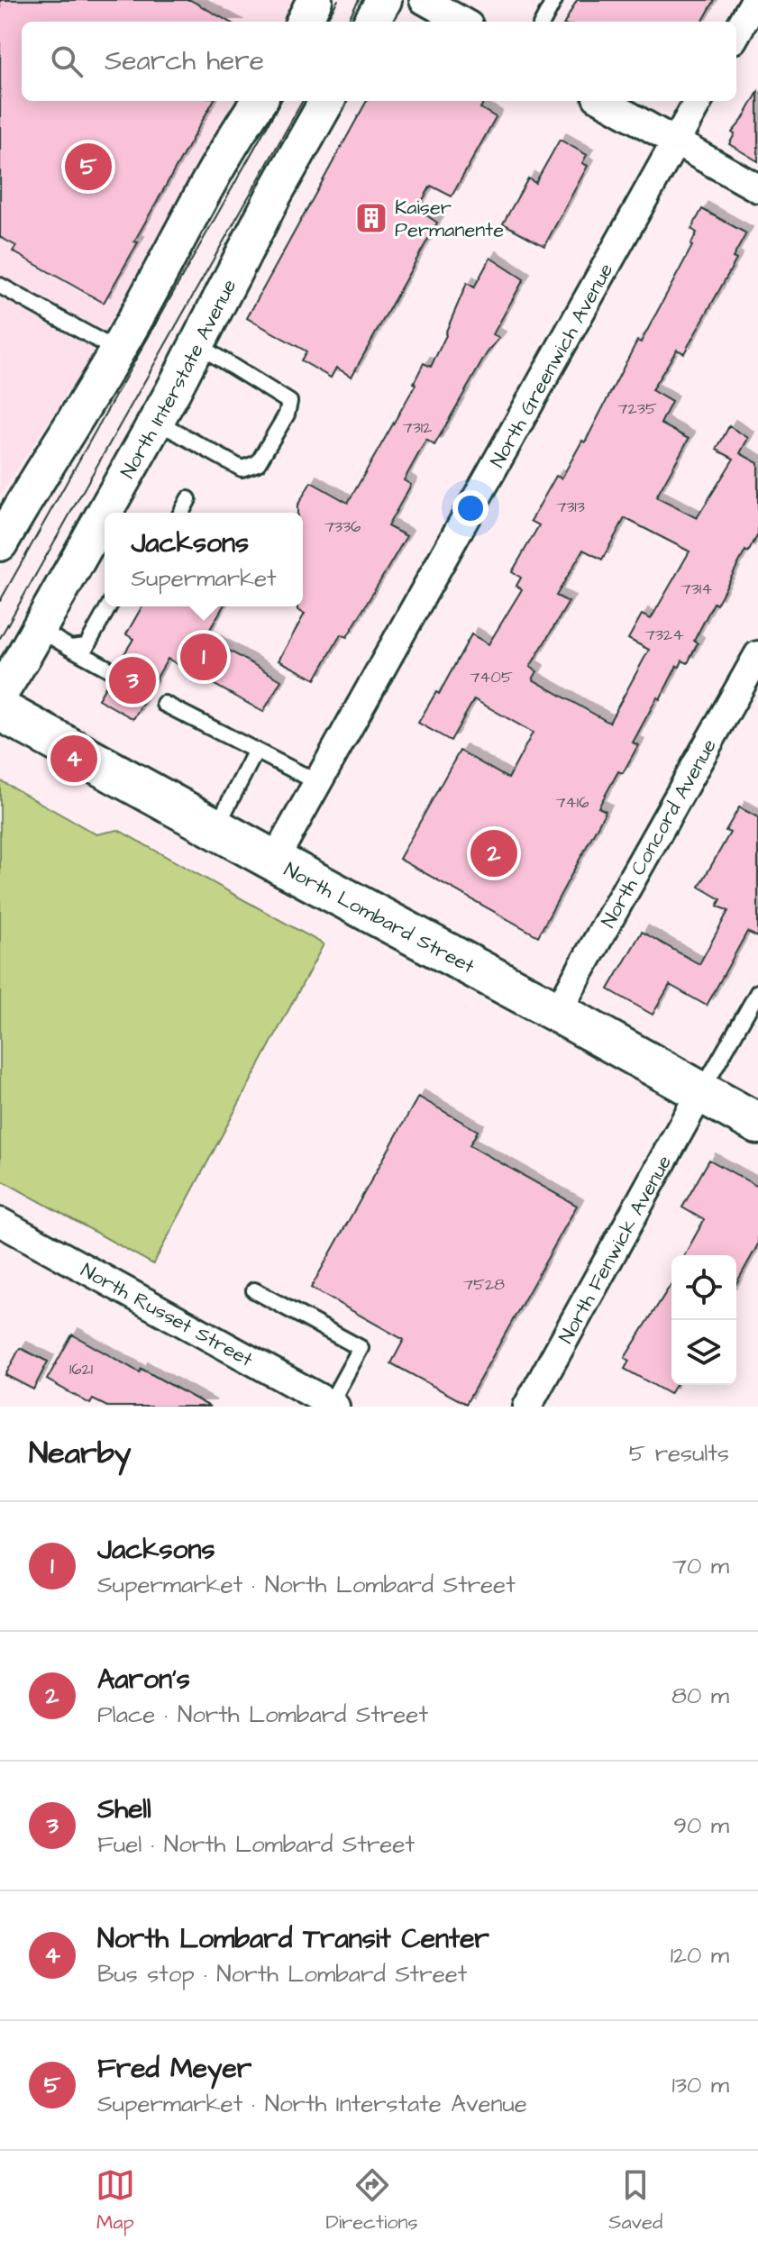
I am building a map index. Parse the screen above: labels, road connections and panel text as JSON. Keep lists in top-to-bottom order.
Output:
{
  "streets": {
    "main road": ["North Lombard Street"],
    "street": [
      "North Greenwich Avenue",
      "North Interstate Avenue",
      "North Concord Avenue",
      "North Fenwick Avenue",
      "North Russet Street"
    ]
  },
  "crossings": [
    ["North Greenwich Avenue", "North Lombard Street"],
    ["North Concord Avenue", "North Lombard Street"],
    ["North Lombard Street", "North Fenwick Avenue"]
  ],
  "places": {
    "building": ["Kaiser Permanente"]
  },
  "house_numbers": [
    "7235",
    "7312",
    "7313",
    "7336",
    "7314",
    "7324",
    "7405",
    "7416",
    "7528",
    "1621"
  ],
  "page": {
    "search": "Search here",
    "pins": [
      "5",
      "1",
      "3",
      "4",
      "2"
    ],
    "popup": ["Jacksons", "Supermarket"],
    "heading": ["Nearby", "5 results"],
    "list": [
      {
        "mark": "1",
        "name": "Jacksons",
        "note": "Supermarket · North Lombard Street",
        "value": "70 m"
      },
      {
        "mark": "2",
        "name": "Aaron's",
        "note": "Place · North Lombard Street",
        "value": "80 m"
      },
      {
        "mark": "3",
        "name": "Shell",
        "note": "Fuel · North Lombard Street",
        "value": "90 m"
      },
      {
        "mark": "4",
        "name": "North Lombard Transit Center",
        "note": "Bus stop · North Lombard Street",
        "value": "120 m"
      },
      {
        "mark": "5",
        "name": "Fred Meyer",
        "note": "Supermarket · North Interstate Avenue",
        "value": "130 m"
      }
    ],
    "nav": ["Map", "Directions", "Saved"]
  }
}
